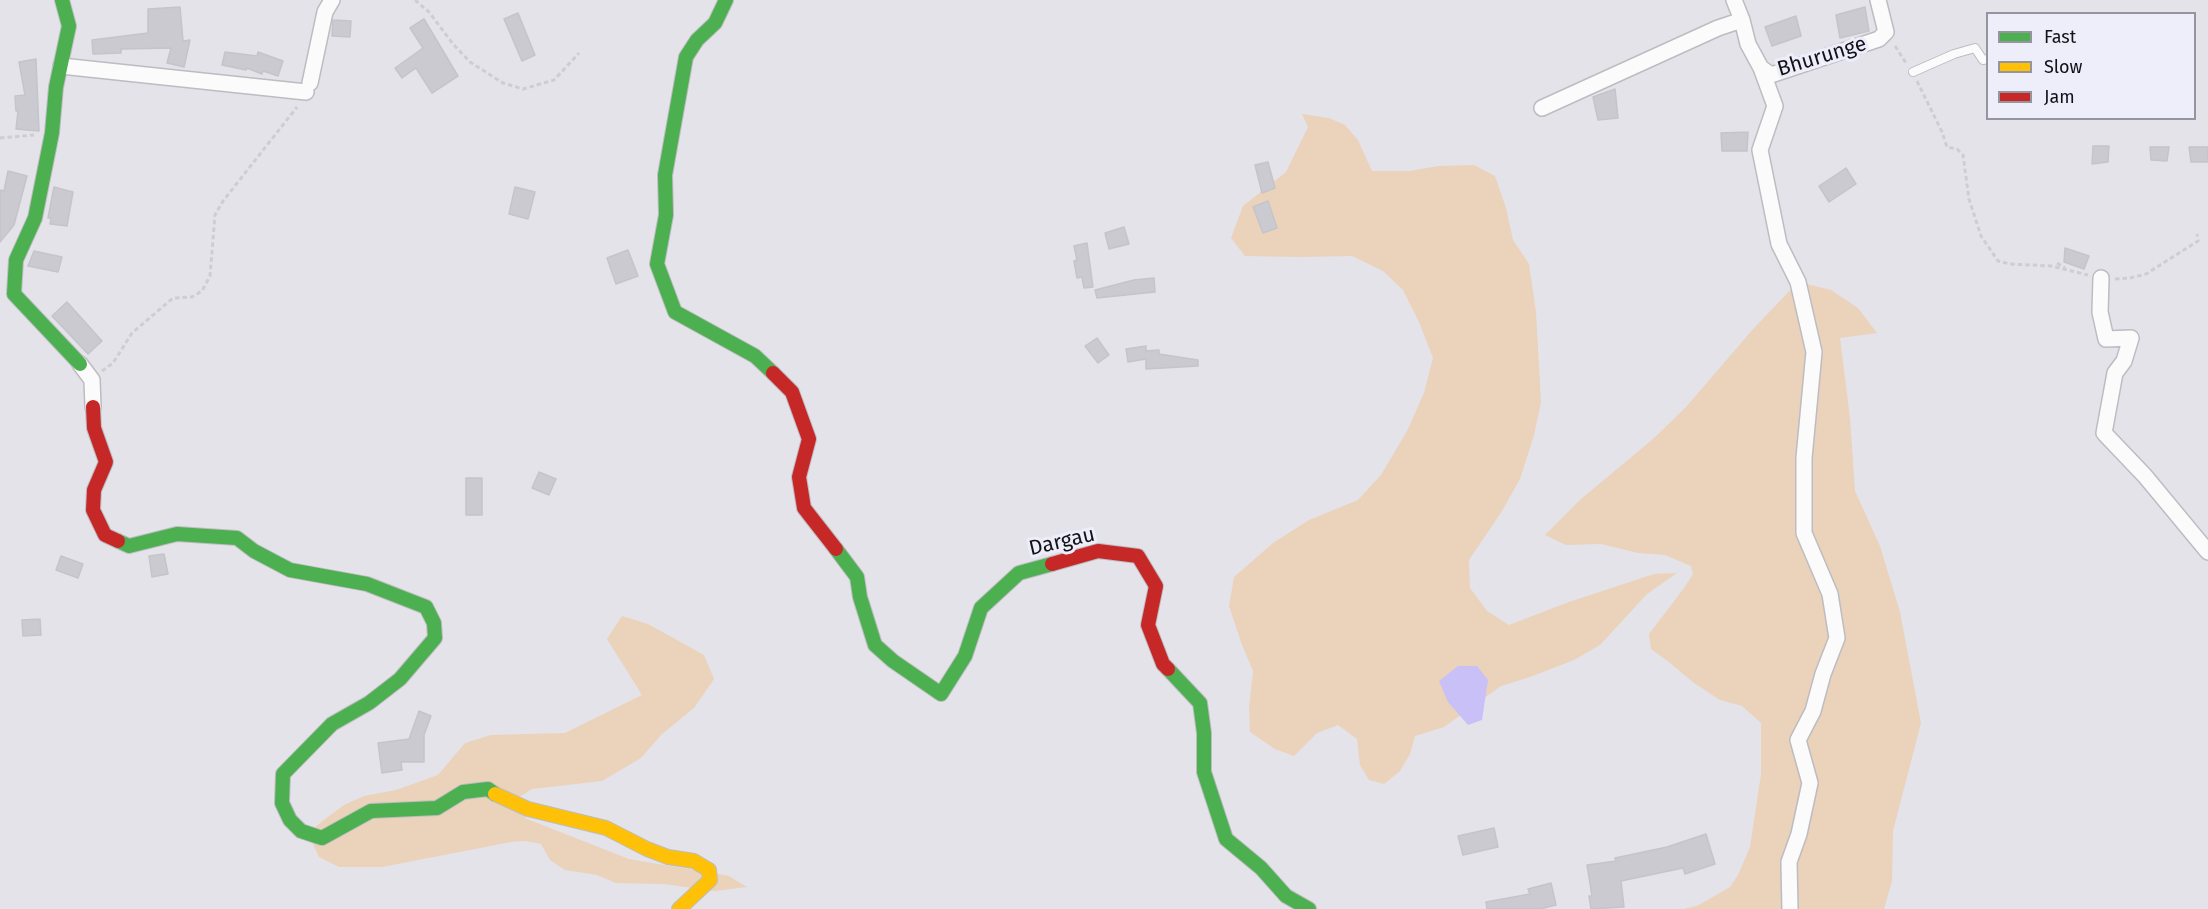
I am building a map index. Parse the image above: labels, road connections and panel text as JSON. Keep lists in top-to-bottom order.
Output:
{
  "streets": {
    "street": ["Bhurunge", "Dargau"]
  },
  "legend": ["Fast", "Slow", "Jam"]
}
